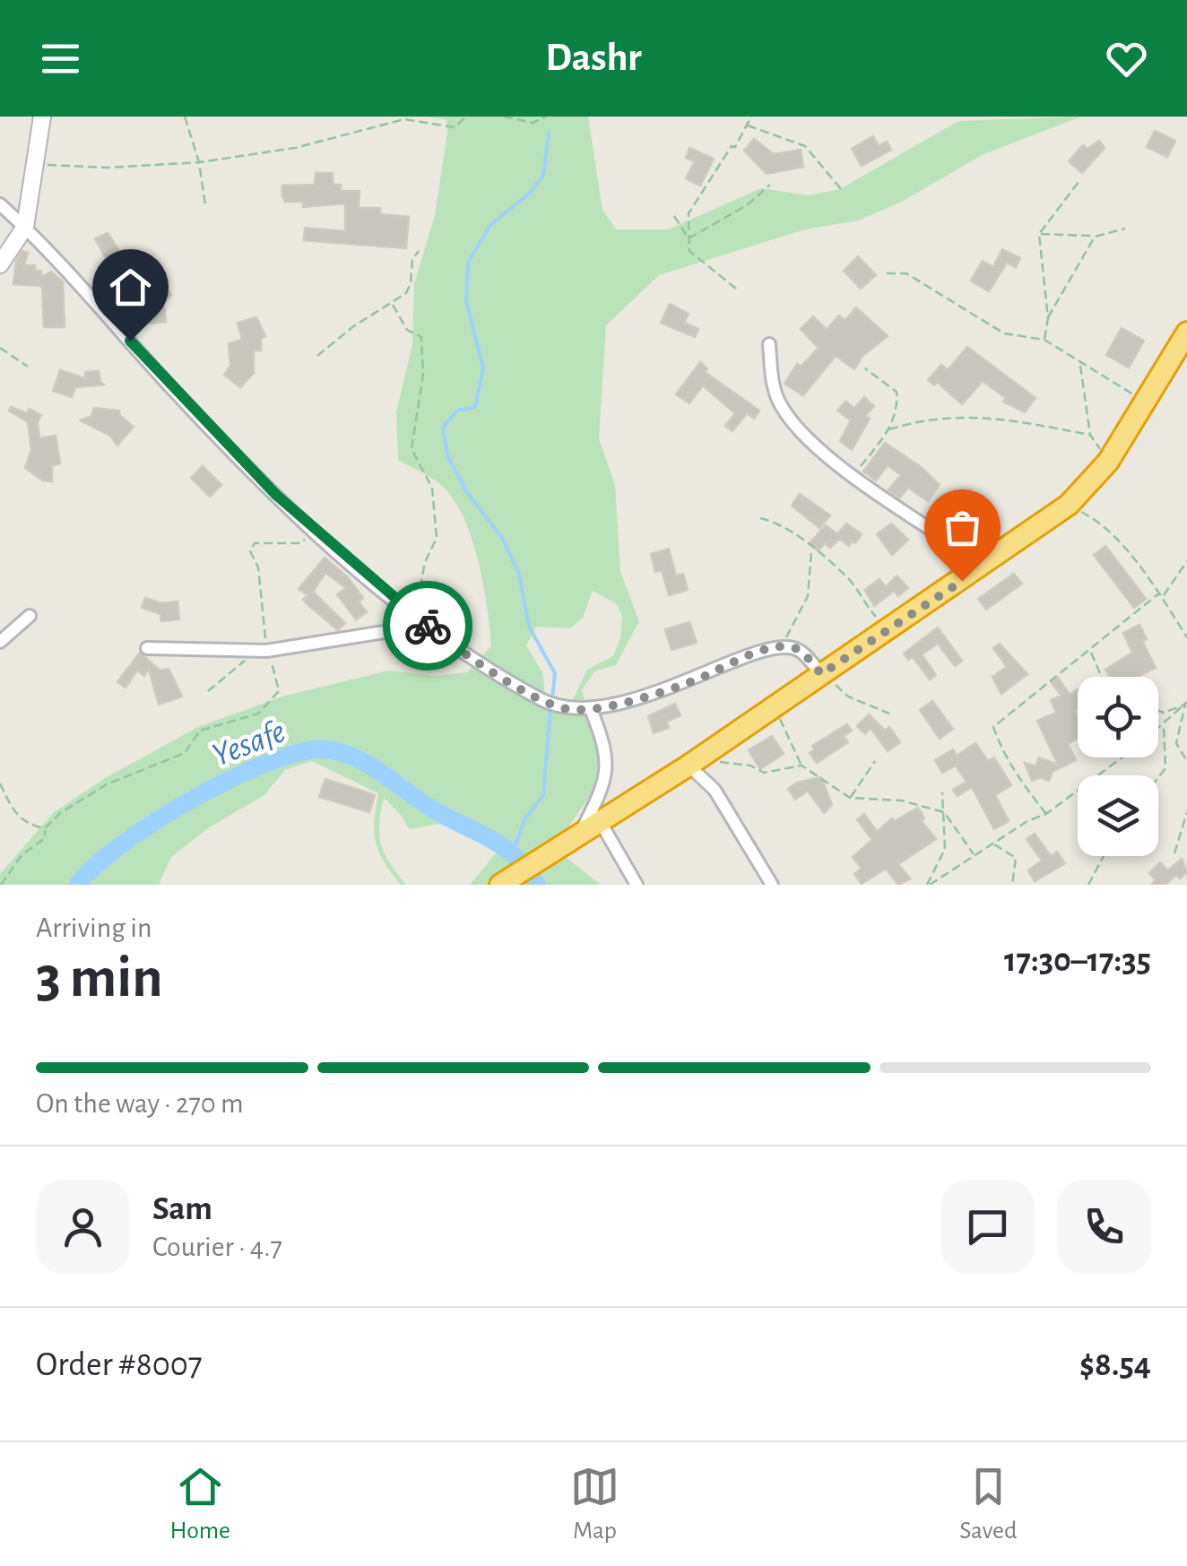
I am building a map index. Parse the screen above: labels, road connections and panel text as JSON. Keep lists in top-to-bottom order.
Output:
{
  "water": ["Yesafe"],
  "page": {
    "header": "Dashr",
    "heading": ["3 min", "Arriving in", "17:30–17:35"],
    "panel": [
      "Sam",
      "Courier · 4.7",
      "Order #8007",
      "$8.54"
    ],
    "bar": "On the way · 270 m",
    "tabs": ["Home", "Map", "Saved"]
  }
}
